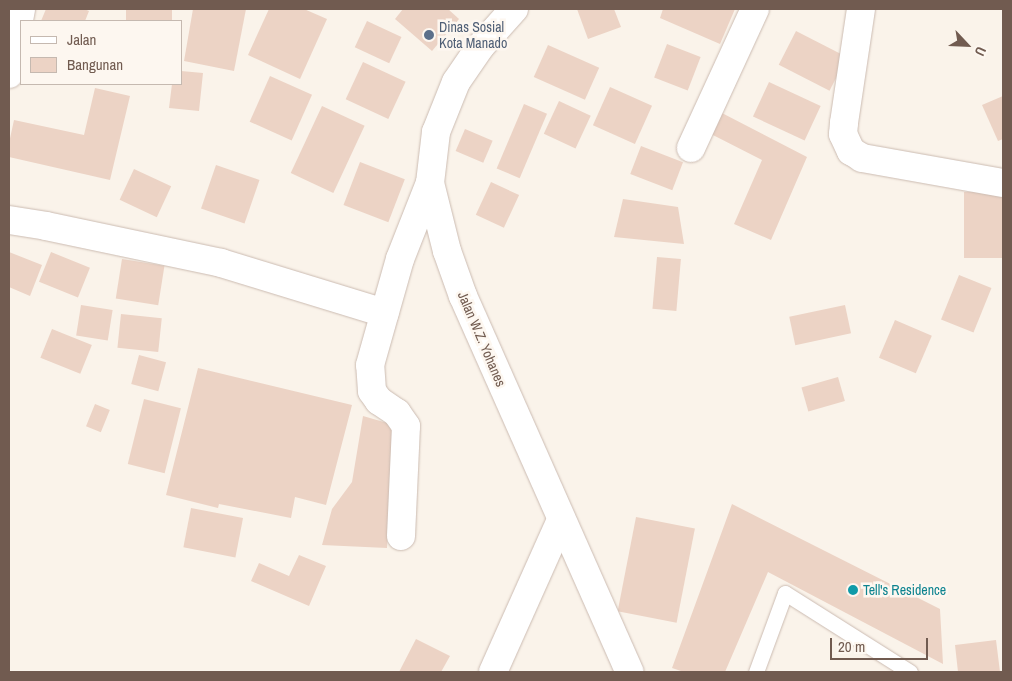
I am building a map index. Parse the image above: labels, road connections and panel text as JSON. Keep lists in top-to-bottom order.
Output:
{
  "streets": {
    "street": ["Jalan W.Z. Yohanes"]
  },
  "places": ["Dinas Sosial Kota Manado", "Tell's Residence"],
  "legend": ["Jalan", "Bangunan"],
  "scale_bar": "20 m",
  "north": "bottom right"
}
